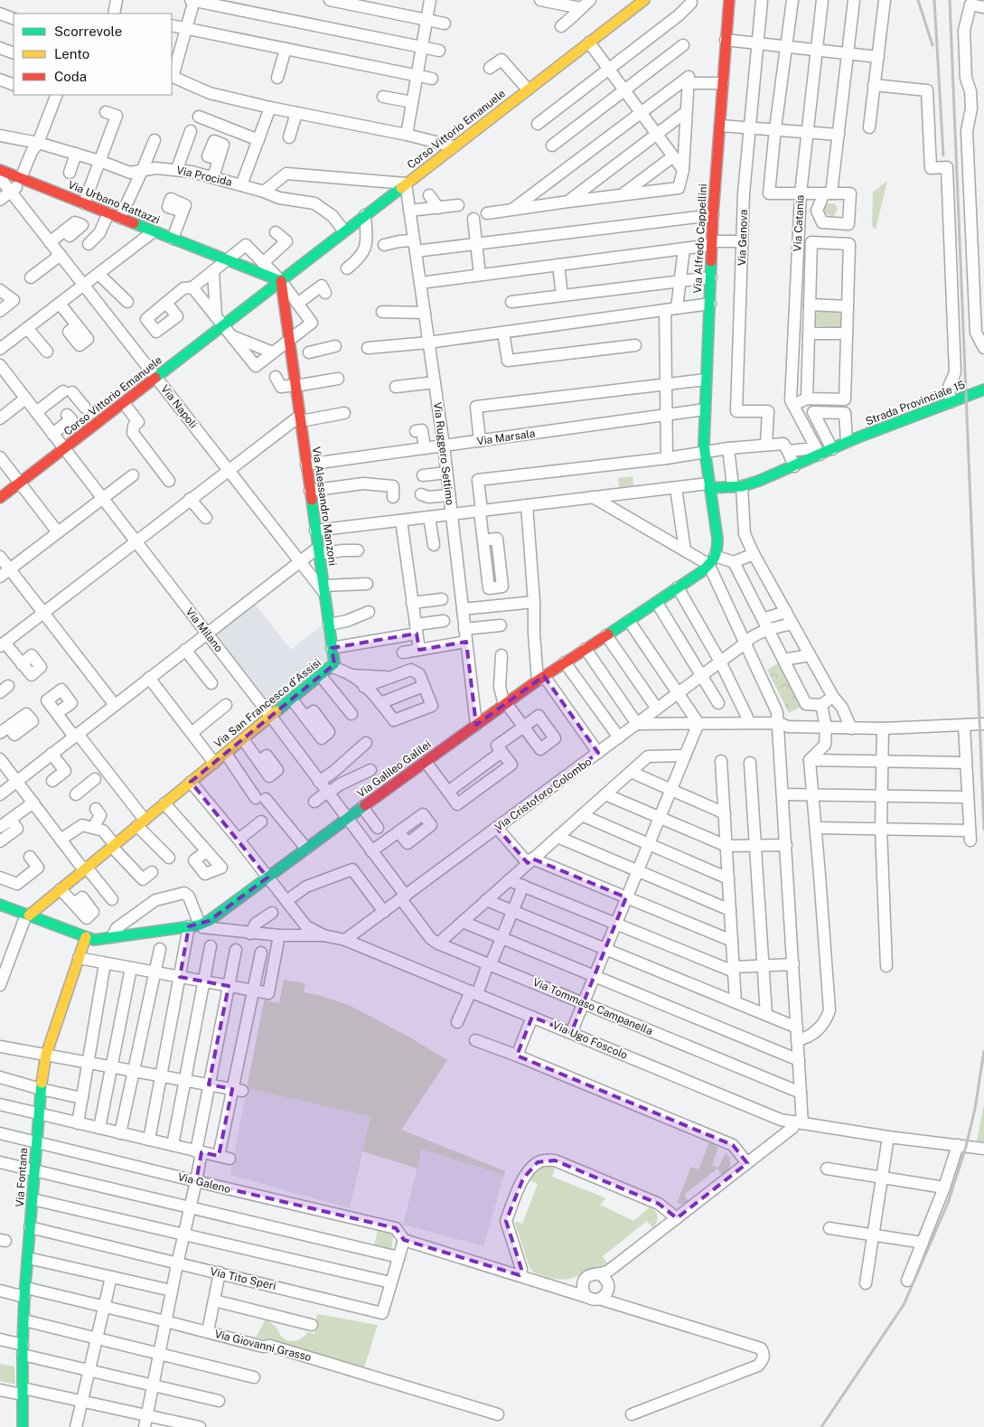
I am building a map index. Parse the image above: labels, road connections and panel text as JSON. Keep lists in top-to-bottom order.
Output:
{
  "streets": {
    "street": [
      "Corso Vittorio Emanuele",
      "Via Procida",
      "Via Urbano Rattazzi",
      "Via Catania",
      "Via Genova",
      "Via Alfredo Cappellini",
      "Strada Provinciale 15",
      "Via Napoli",
      "Via Marsala",
      "Via Ruggero Settimo",
      "Via Alessandro Manzoni",
      "Via Milano",
      "Via San Francesco d'Assisi",
      "Via Galileo Galilei",
      "Via Cristoforo Colombo",
      "Via Tommaso Campanella",
      "Via Ugo Foscolo",
      "Via Fontana",
      "Via Galeno",
      "Via Tito Speri",
      "Via Giovanni Grasso"
    ]
  },
  "crossings": [
    ["Corso Vittorio Emanuele", "Via Procida"],
    ["Corso Vittorio Emanuele", "Via Urbano Rattazzi"],
    ["Corso Vittorio Emanuele", "Via Napoli"],
    ["Corso Vittorio Emanuele", "Via Ruggero Settimo"],
    ["Corso Vittorio Emanuele", "Via Alessandro Manzoni"],
    ["Corso Vittorio Emanuele", "Via Milano"],
    ["Via Urbano Rattazzi", "Via Alessandro Manzoni"],
    ["Via Catania", "Strada Provinciale 15"],
    ["Via Alfredo Cappellini", "Strada Provinciale 15"],
    ["Via Alfredo Cappellini", "Via Marsala"],
    ["Via Alfredo Cappellini", "Via Galileo Galilei"],
    ["Via Napoli", "Via Alessandro Manzoni"],
    ["Via Marsala", "Via Ruggero Settimo"],
    ["Via Marsala", "Via Alessandro Manzoni"],
    ["Via Ruggero Settimo", "Via Galileo Galilei"],
    ["Via Alessandro Manzoni", "Via San Francesco d'Assisi"],
    ["Via Milano", "Via San Francesco d'Assisi"],
    ["Via Milano", "Via Galileo Galilei"],
    ["Via Milano", "Via Cristoforo Colombo"],
    ["Via Milano", "Via Tommaso Campanella"],
    ["Via Galileo Galilei", "Via Ugo Foscolo"],
    ["Via Galileo Galilei", "Via Fontana"],
    ["Via Cristoforo Colombo", "Via Tommaso Campanella"],
    ["Via Cristoforo Colombo", "Via Ugo Foscolo"],
    ["Via Fontana", "Via Galeno"],
    ["Via Fontana", "Via Tito Speri"],
    ["Via Fontana", "Via Giovanni Grasso"],
    ["Via Galeno", "Via Tito Speri"]
  ],
  "legend": ["Scorrevole", "Lento", "Coda"]
}
